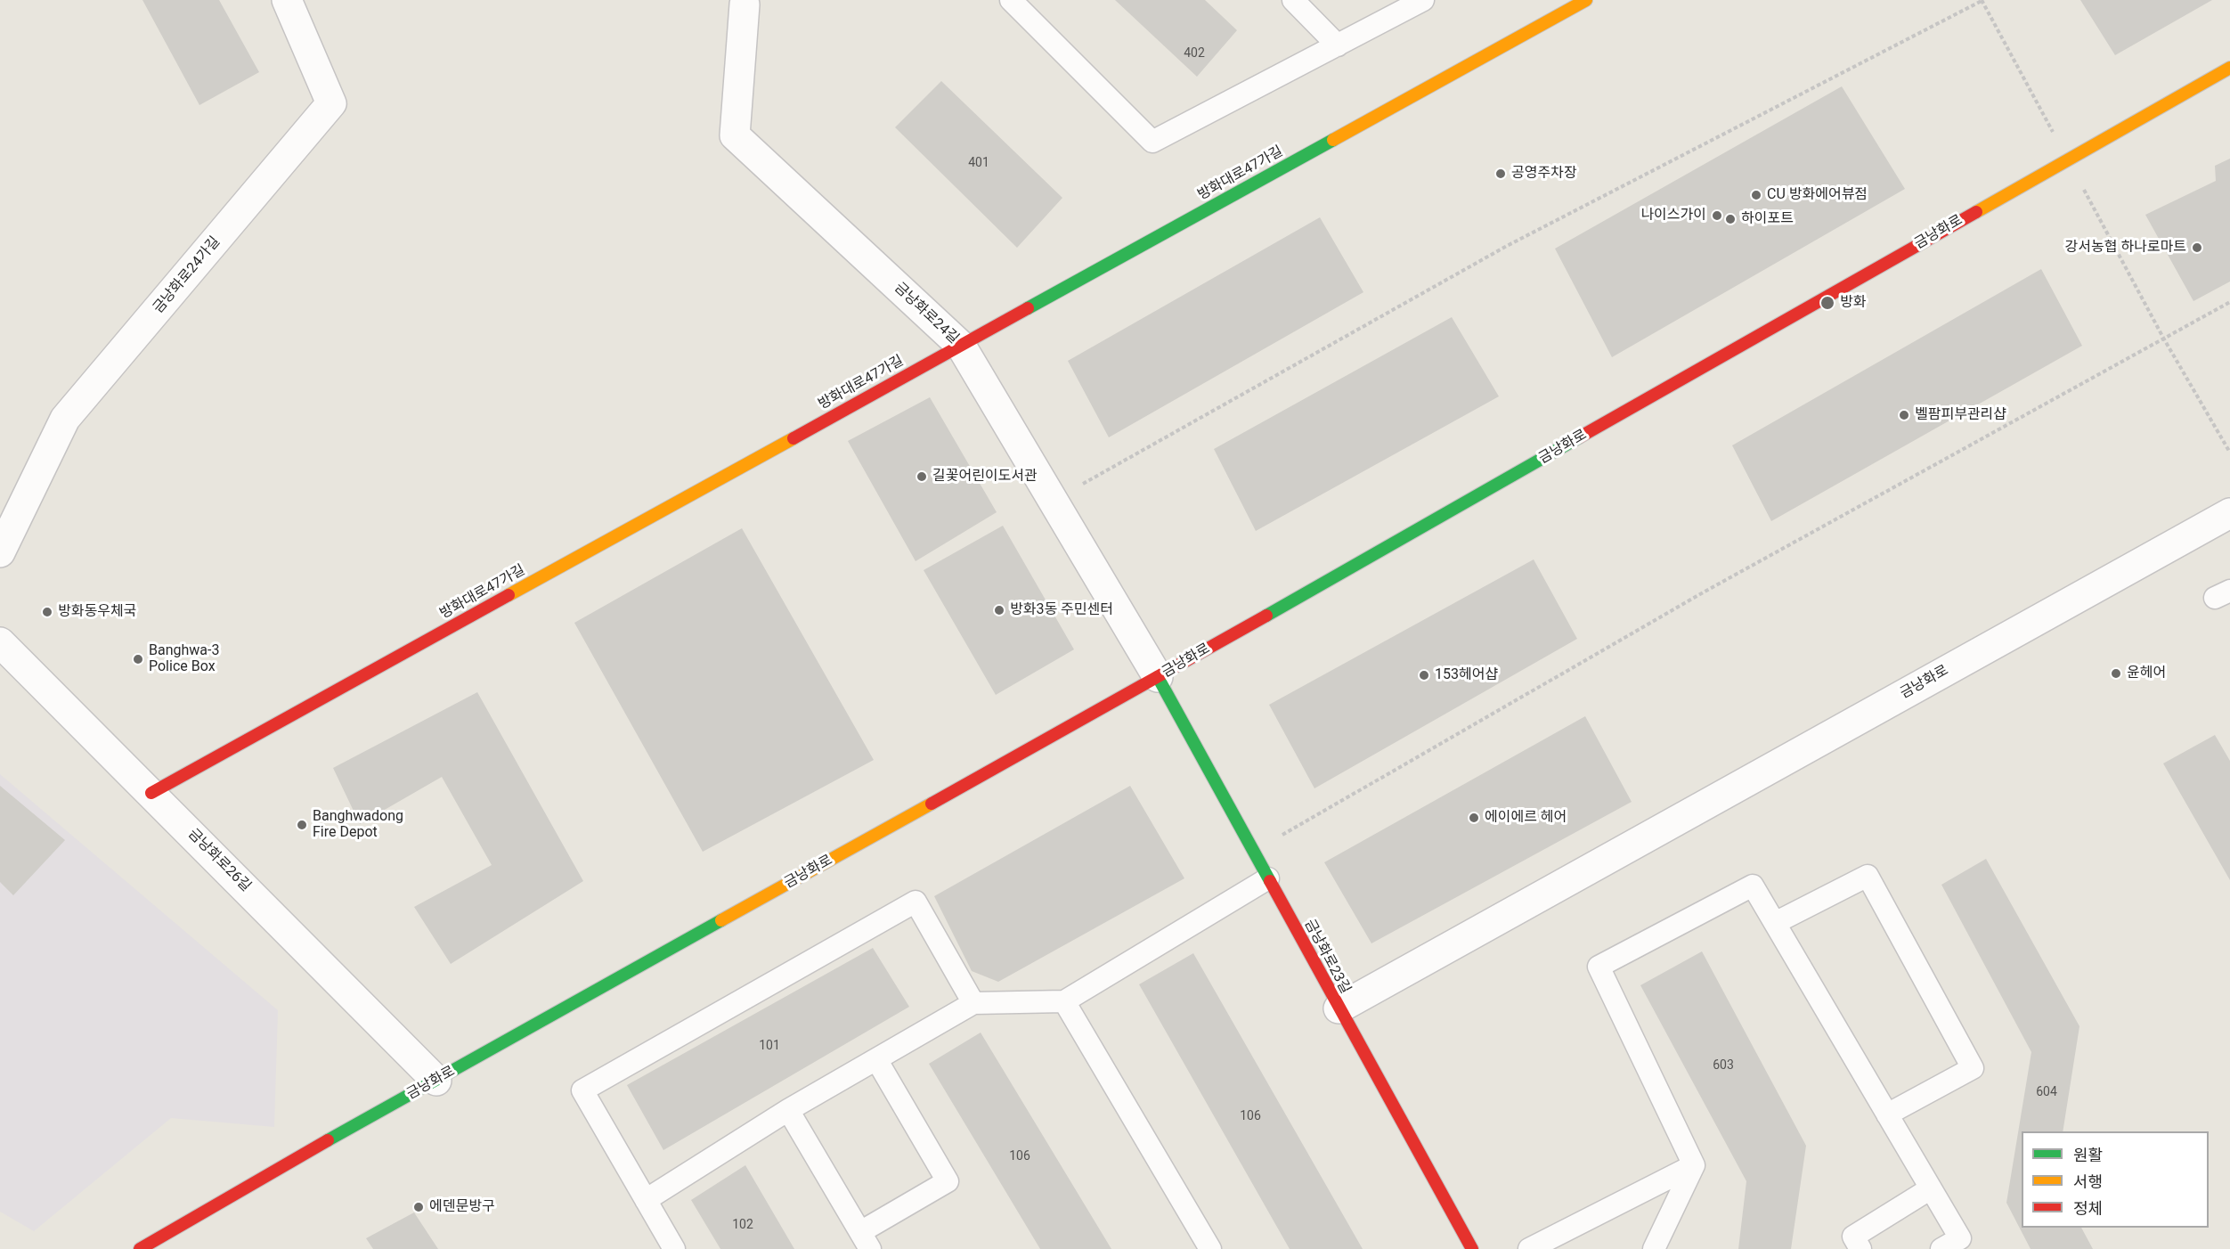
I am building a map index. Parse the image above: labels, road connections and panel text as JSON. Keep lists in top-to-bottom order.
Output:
{
  "streets": {
    "street": [
      "방화대로47가길",
      "금낭화로",
      "금낭화로24가길",
      "금낭화로24길",
      "금낭화로26길",
      "금낭화로23길"
    ]
  },
  "crossings": [
    ["방화대로47가길", "금낭화로24길"],
    ["방화대로47가길", "금낭화로26길"],
    ["금낭화로", "금낭화로24길"],
    ["금낭화로", "금낭화로26길"],
    ["금낭화로", "금낭화로23길"],
    ["금낭화로24길", "금낭화로23길"]
  ],
  "places": [
    "공영주차장",
    "CU 방화에어뷰점",
    "나이스가이",
    "하이포트",
    "강서농협 하나로마트",
    "방화",
    "벨팜피부관리샵",
    "길꽃어린이도서관",
    "방화3동 주민센터",
    "방화동우체국",
    "Banghwa-3 Police Box",
    "윤헤어",
    "153헤어샵",
    "에이에르 헤어",
    "Banghwadong Fire Depot",
    "에덴문방구"
  ],
  "house_numbers": [
    "402",
    "401",
    "101",
    "603",
    "604",
    "106",
    "106",
    "102"
  ],
  "legend": ["원활", "서행", "정체"]
}
